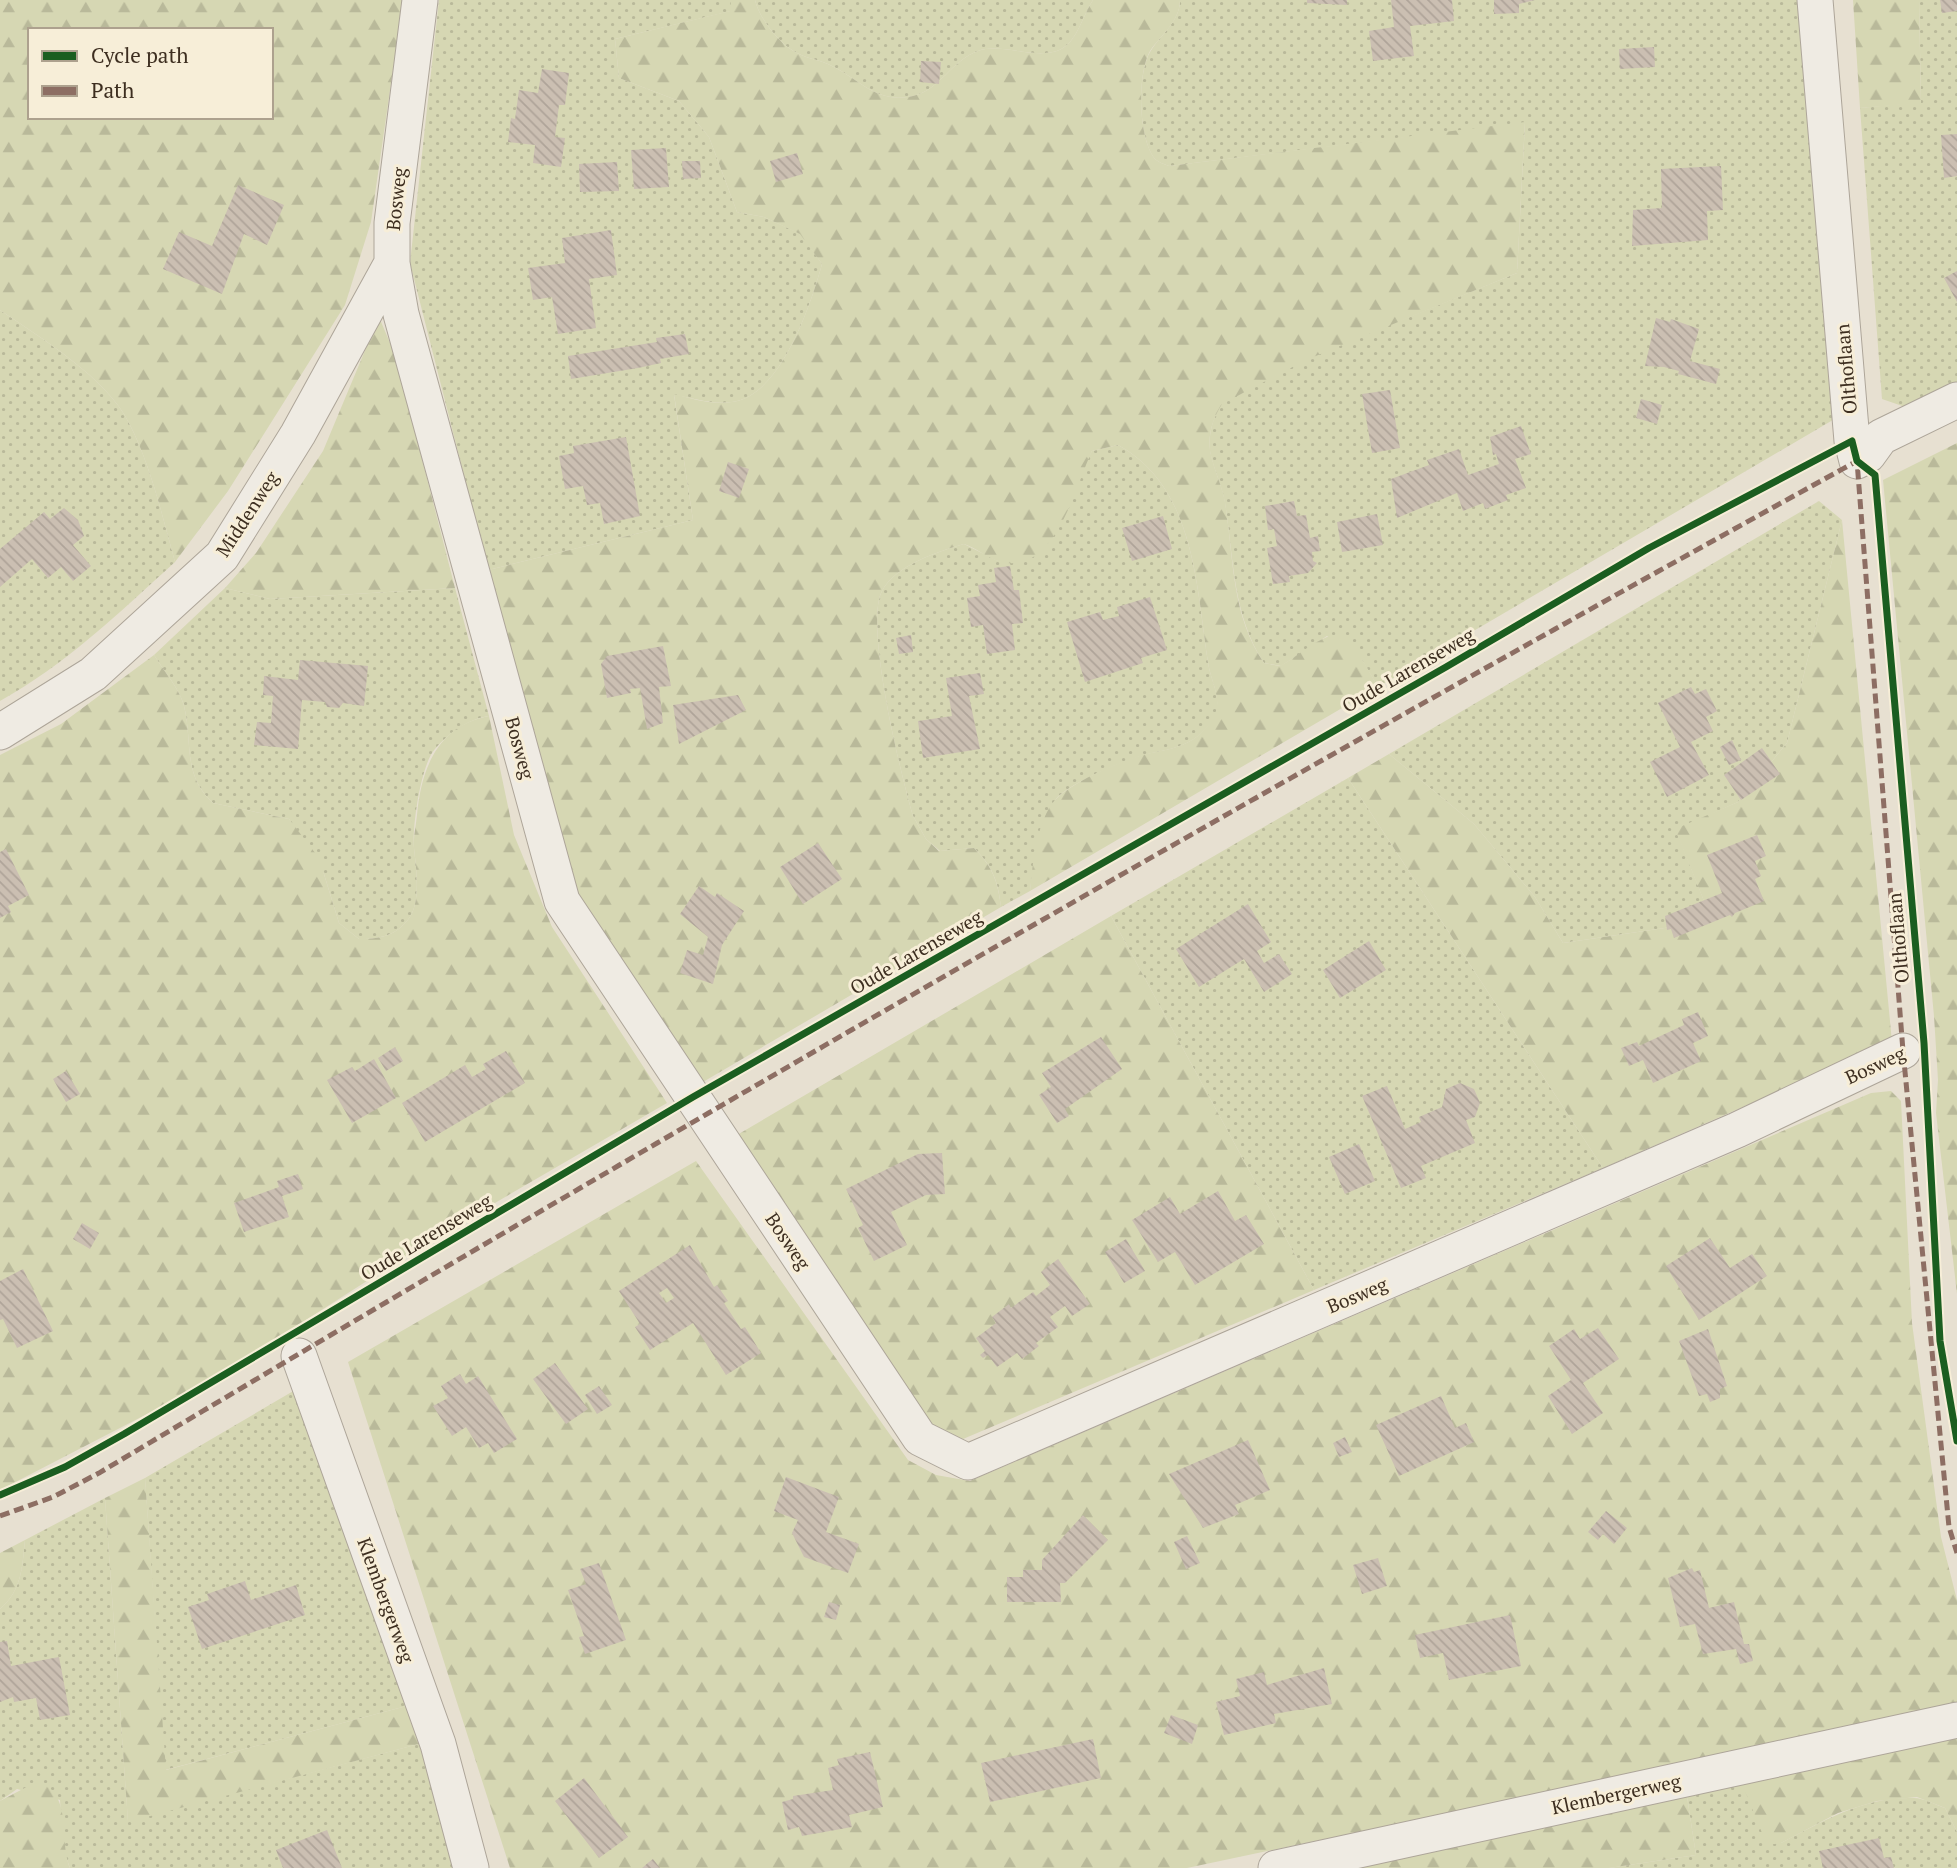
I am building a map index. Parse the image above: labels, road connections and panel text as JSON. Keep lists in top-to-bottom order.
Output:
{
  "streets": {
    "street": [
      "Bosweg",
      "Olthoflaan",
      "Middenweg",
      "Klembergerweg"
    ],
    "cycle path": ["Oude Larenseweg"]
  },
  "crossings": [
    ["Bosweg", "Middenweg"]
  ],
  "legend": ["Cycle path", "Path"]
}
